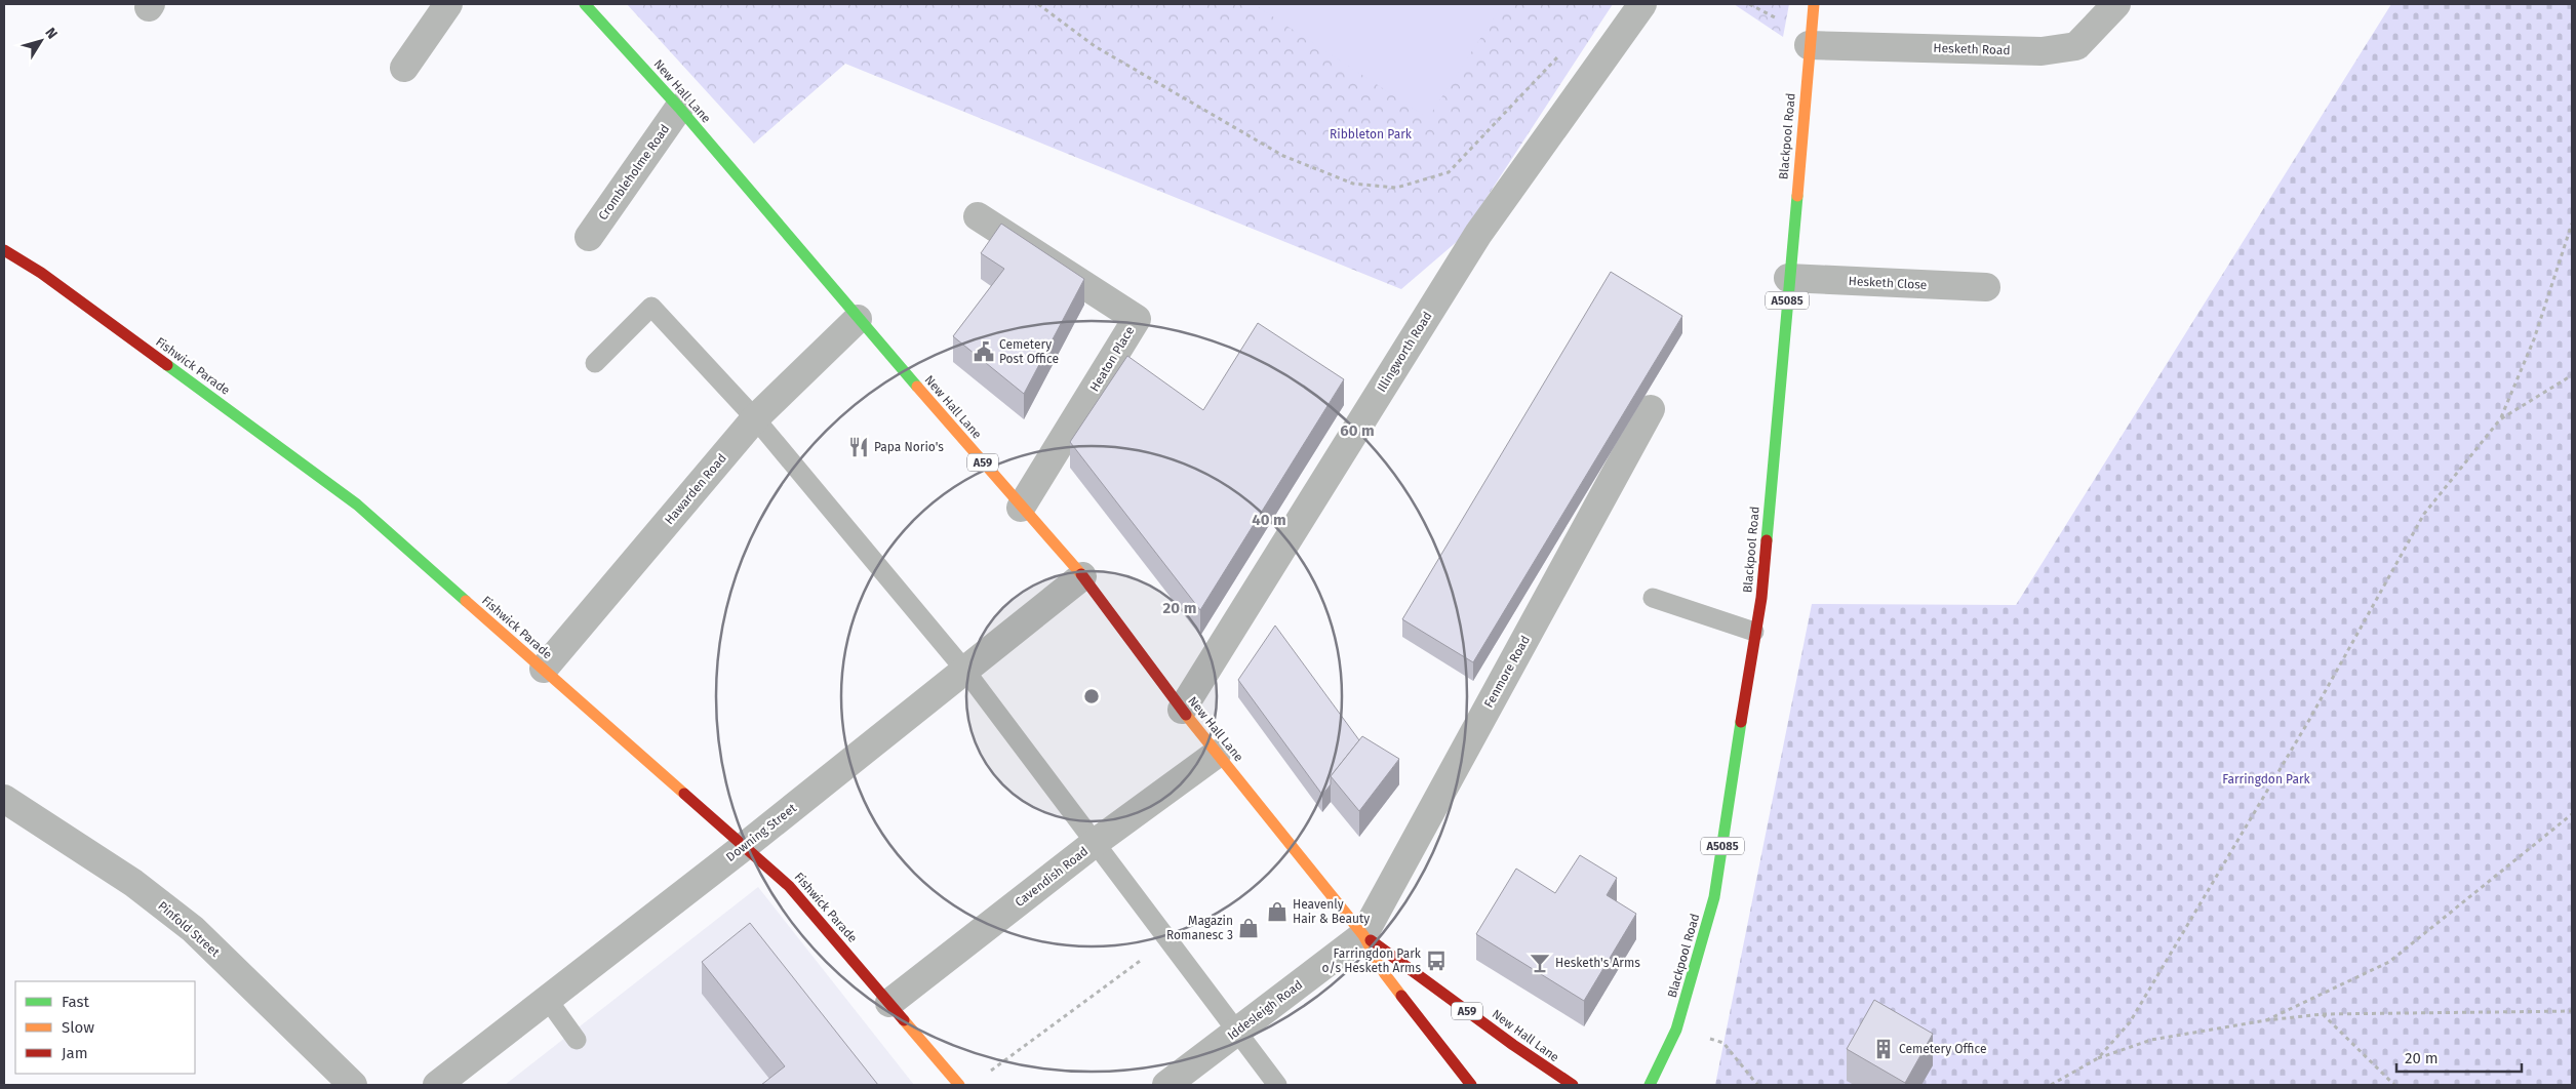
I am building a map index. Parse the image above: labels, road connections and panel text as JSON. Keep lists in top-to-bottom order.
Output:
{
  "streets": {
    "main road": [
      "New Hall Lane",
      "Blackpool Road",
      "A5085",
      "Fishwick Parade",
      "A59"
    ],
    "street": [
      "Hesketh Road",
      "Crombleholme Road",
      "Hesketh Close",
      "Illingworth Road",
      "Heaton Place",
      "Hawarden Road",
      "Fenmore Road",
      "Downing Street",
      "Cavendish Road",
      "Pinfold Street",
      "Iddesleigh Road"
    ]
  },
  "crossings": [
    ["Hesketh Road", "Blackpool Road"],
    ["New Hall Lane", "Crombleholme Road"],
    ["New Hall Lane", "Illingworth Road"],
    ["New Hall Lane", "Heaton Place"],
    ["New Hall Lane", "Hawarden Road"],
    ["New Hall Lane", "Fenmore Road"],
    ["New Hall Lane", "Downing Street"],
    ["New Hall Lane", "Cavendish Road"],
    ["New Hall Lane", "Iddesleigh Road"],
    ["Blackpool Road", "Hesketh Close"],
    ["Fishwick Parade", "Hawarden Road"],
    ["Fishwick Parade", "Downing Street"],
    ["Fishwick Parade", "Cavendish Road"],
    ["Fenmore Road", "Iddesleigh Road"]
  ],
  "parks": ["Ribbleton Park", "Farringdon Park"],
  "places": {
    "public building": ["Cemetery Post Office"],
    "restaurant": ["Papa Norio's"],
    "shop": ["Heavenly Hair & Beauty", "Magazin Romanesc 3"],
    "bus stop": ["Farringdon Park o/s Hesketh Arms"],
    "bar": ["Hesketh's Arms"],
    "building": ["Cemetery Office"]
  },
  "legend": ["Fast", "Slow", "Jam"],
  "scale_bar": "20 m",
  "north": "top right",
  "rings": ["60 m", "40 m", "20 m"]
}
